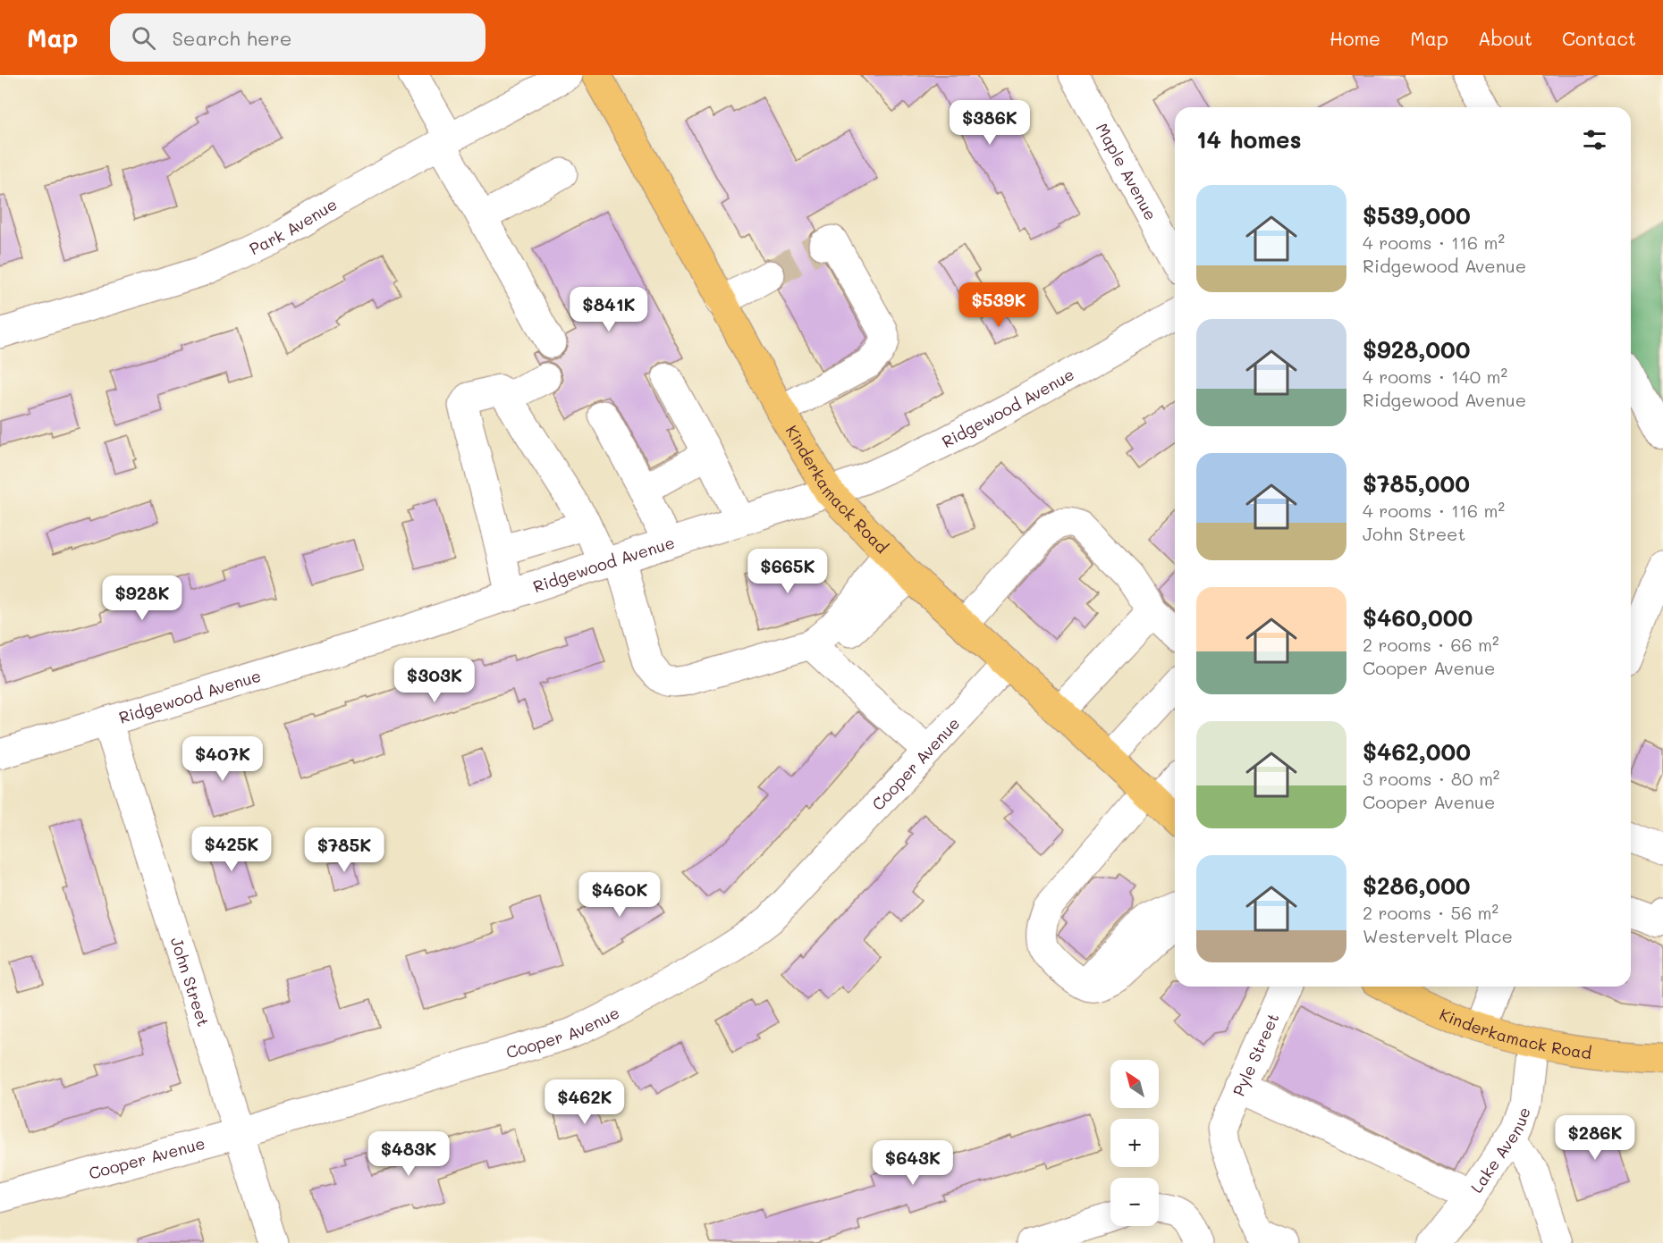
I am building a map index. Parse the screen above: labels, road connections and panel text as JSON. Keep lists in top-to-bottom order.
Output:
{
  "streets": {
    "main road": ["Kinderkamack Road"],
    "street": [
      "Maple Avenue",
      "Park Avenue",
      "Ridgewood Avenue",
      "Cooper Avenue",
      "John Street",
      "Pyle Street",
      "Lake Avenue"
    ]
  },
  "crossings": [
    ["Ridgewood Avenue", "Kinderkamack Road"],
    ["Ridgewood Avenue", "John Street"],
    ["Kinderkamack Road", "Cooper Avenue"],
    ["Kinderkamack Road", "Lake Avenue"],
    ["Cooper Avenue", "John Street"]
  ],
  "north": "top left",
  "page": {
    "header": "Map",
    "search": "Search here",
    "nav": [
      "Home",
      "Map",
      "About",
      "Contact"
    ],
    "price": [
      "$386K",
      "$539K",
      "$841K",
      "$665K",
      "$928K",
      "$303K",
      "$407K",
      "$425K",
      "$785K",
      "$460K",
      "$462K",
      "$286K",
      "$483K",
      "$643K"
    ],
    "heading": "14 homes",
    "list": [
      {
        "name": "$539,000",
        "note": "4 rooms · 116 m² · Ridgewood Avenue"
      },
      {
        "name": "$928,000",
        "note": "4 rooms · 140 m² · Ridgewood Avenue"
      },
      {
        "name": "$785,000",
        "note": "4 rooms · 116 m² · John Street"
      },
      {
        "name": "$460,000",
        "note": "2 rooms · 66 m² · Cooper Avenue"
      },
      {
        "name": "$462,000",
        "note": "3 rooms · 80 m² · Cooper Avenue"
      },
      {
        "name": "$286,000",
        "note": "2 rooms · 56 m² · Westervelt Place"
      }
    ],
    "map_buttons": ["+", "−"]
  }
}
